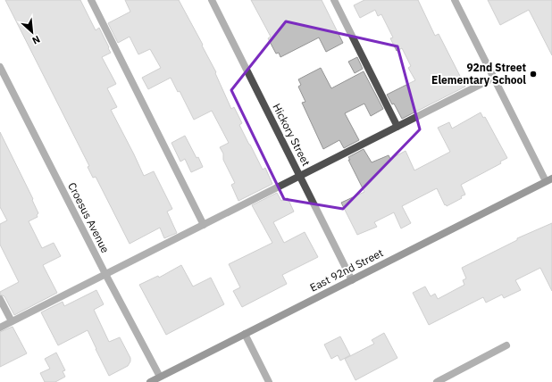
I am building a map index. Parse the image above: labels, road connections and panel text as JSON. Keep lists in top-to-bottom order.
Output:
{
  "streets": {
    "street": ["Hickory Street", "Croesus Avenue", "East 92nd Street"]
  },
  "crossings": [
    ["Hickory Street", "East 92nd Street"],
    ["Croesus Avenue", "East 92nd Street"]
  ],
  "places": ["92nd Street Elementary School"],
  "north": "bottom right"
}
